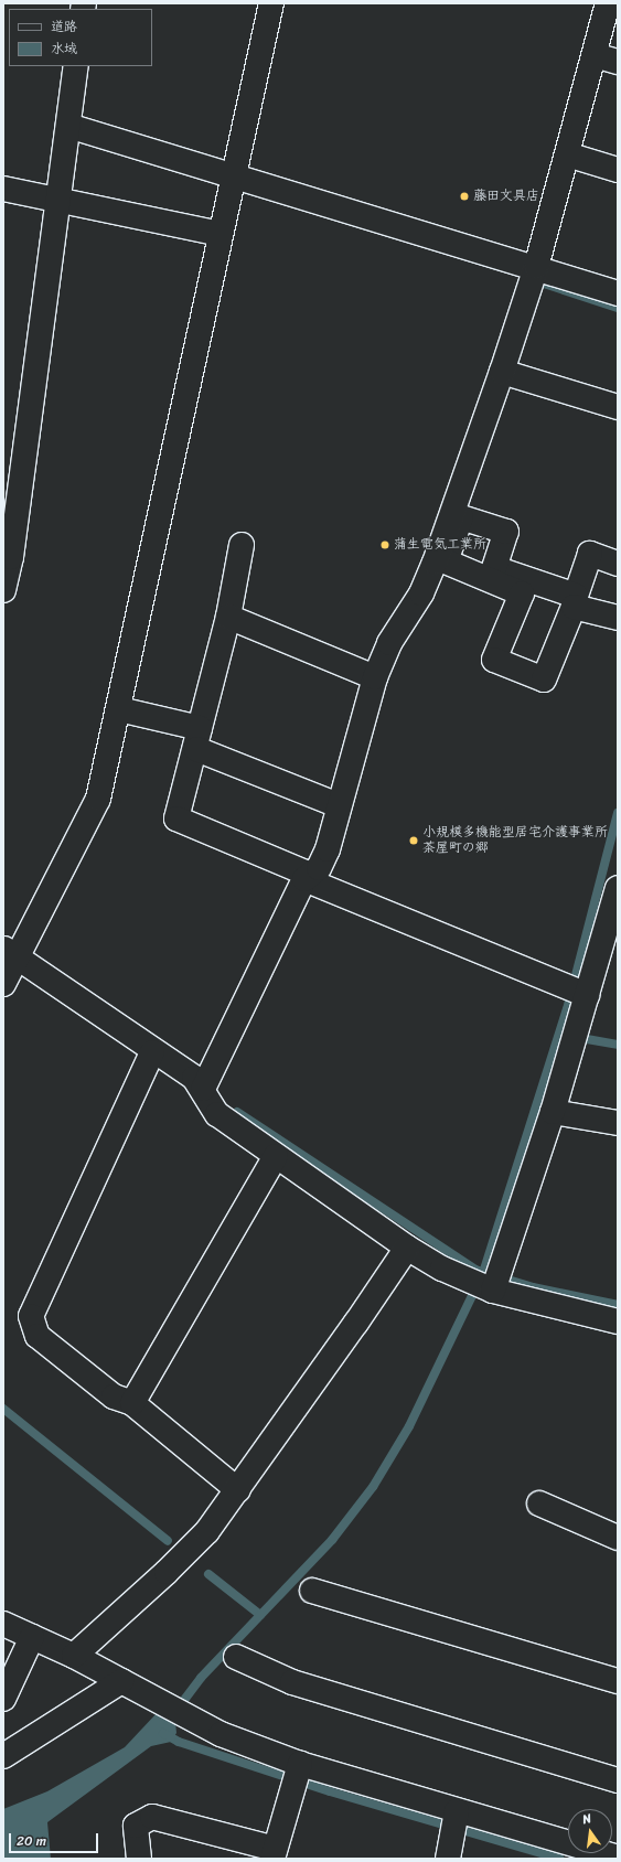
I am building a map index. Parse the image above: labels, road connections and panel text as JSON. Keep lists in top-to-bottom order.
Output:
{
  "places": ["藤田文具店", "蒲生電気工業所", "小規模多機能型居宅介護事業所 茶屋町の郷"],
  "legend": ["道路", "水域"],
  "scale_bar": "20 m",
  "north": "top"
}
